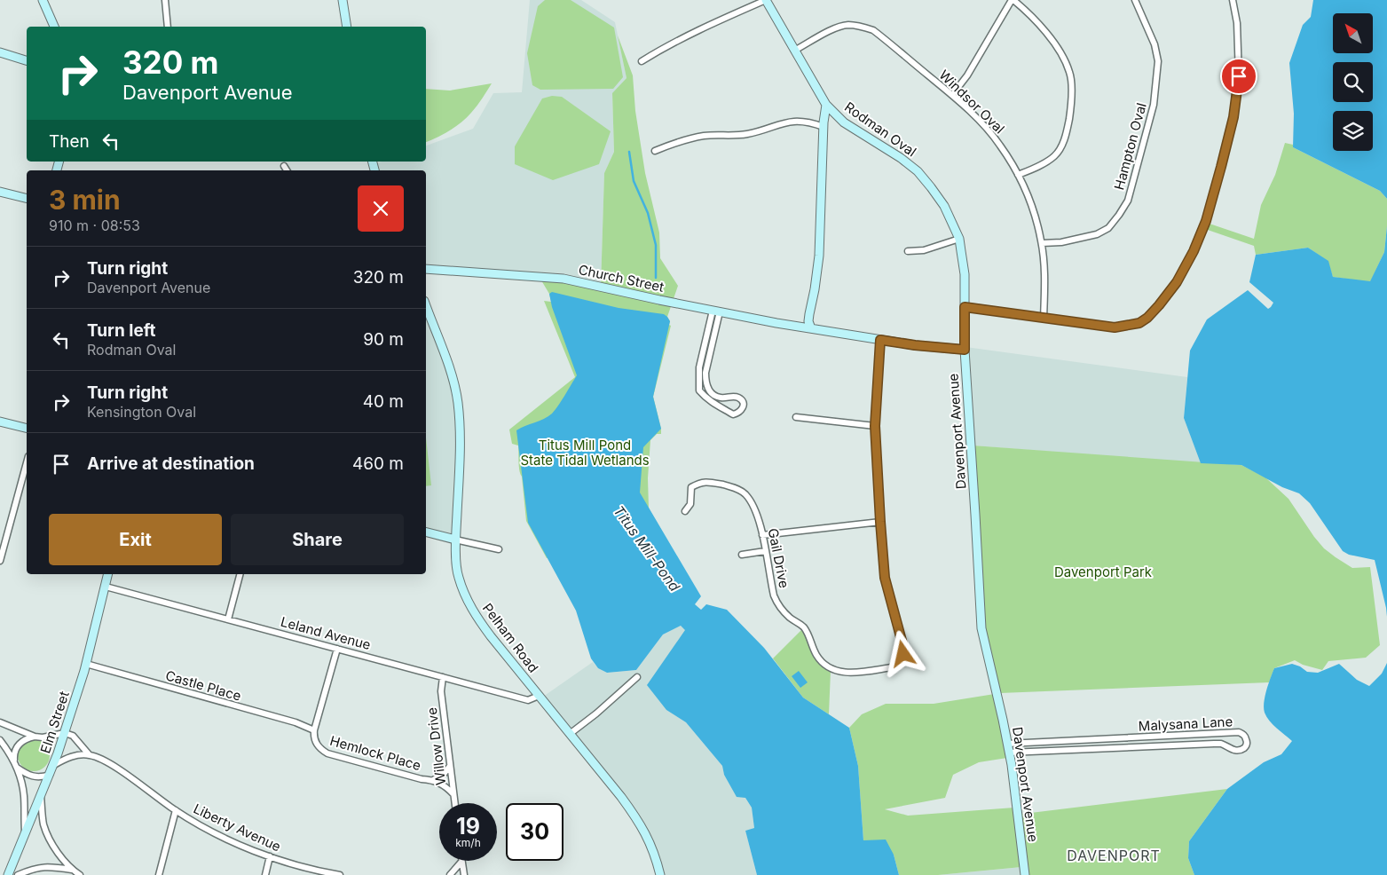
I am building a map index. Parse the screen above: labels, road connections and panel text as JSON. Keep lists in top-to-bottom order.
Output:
{
  "streets": {
    "street": [
      "Windsor Oval",
      "Rodman Oval",
      "Hampton Oval",
      "Church Street",
      "Davenport Avenue",
      "Gail Drive",
      "Leland Avenue",
      "Pelham Road",
      "Castle Place",
      "Elm Street",
      "Malysana Lane",
      "Willow Drive",
      "Hemlock Place",
      "Liberty Avenue"
    ]
  },
  "crossings": [
    ["Windsor Oval", "Hampton Oval"],
    ["Rodman Oval", "Davenport Avenue"],
    ["Davenport Avenue", "Malysana Lane"],
    ["Leland Avenue", "Pelham Road"],
    ["Leland Avenue", "Elm Street"],
    ["Leland Avenue", "Willow Drive"],
    ["Castle Place", "Elm Street"],
    ["Castle Place", "Hemlock Place"],
    ["Elm Street", "Liberty Avenue"],
    ["Willow Drive", "Hemlock Place"]
  ],
  "districts": ["DAVENPORT"],
  "water": ["Titus Mill-Pond"],
  "parks": ["Titus Mill Pond State Tidal Wetlands", "Davenport Park"],
  "north": "top left",
  "page": {
    "turn": ["320 m", "Davenport Avenue"],
    "then": "Then",
    "heading": ["3 min", "910 m · 08:53"],
    "list": [
      {
        "name": "Turn right",
        "note": "Davenport Avenue",
        "value": "320 m"
      },
      {
        "name": "Turn left",
        "note": "Rodman Oval",
        "value": "90 m"
      },
      {
        "name": "Turn right",
        "note": "Kensington Oval",
        "value": "40 m"
      },
      {
        "name": "Arrive at destination",
        "value": "460 m"
      }
    ],
    "buttons": ["Exit", "Share"],
    "speed": "19 km/h",
    "limit": "30"
  }
}
